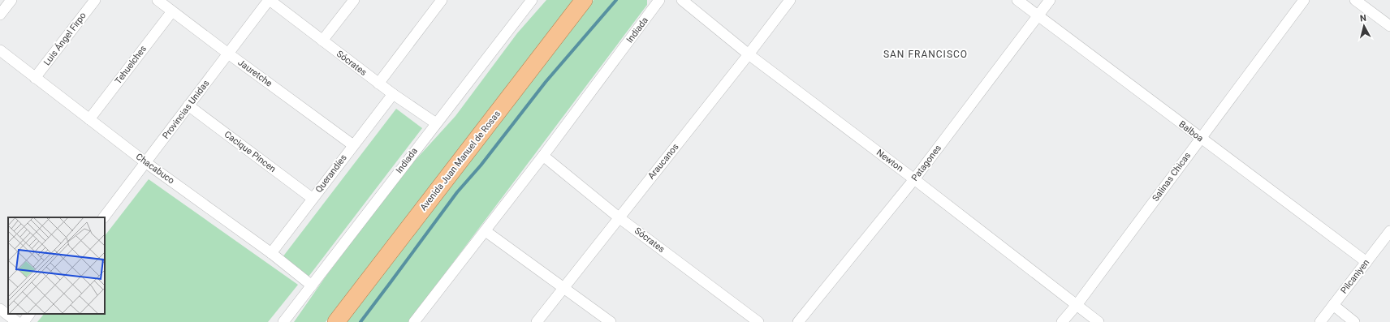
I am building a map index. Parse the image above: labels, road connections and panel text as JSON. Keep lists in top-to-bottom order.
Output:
{
  "streets": {
    "main road": ["Avenida Juan Manuel de Rosas"],
    "street": [
      "Indiada",
      "Luis Ángel Firpo",
      "Sócrates",
      "Tehuelches",
      "Jauretche",
      "Provincias Unidas",
      "Balboa",
      "Cacique Pincen",
      "Newton",
      "Araucanos",
      "Patagones",
      "Chacabuco",
      "Querandíes",
      "Salinas Chicas",
      "Pilcaniyen"
    ]
  },
  "crossings": [
    ["Indiada", "Sócrates"],
    ["Indiada", "Chacabuco"],
    ["Luis Ángel Firpo", "Chacabuco"],
    ["Sócrates", "Provincias Unidas"],
    ["Sócrates", "Araucanos"],
    ["Sócrates", "Querandíes"],
    ["Tehuelches", "Jauretche"],
    ["Tehuelches", "Chacabuco"],
    ["Jauretche", "Provincias Unidas"],
    ["Jauretche", "Querandíes"],
    ["Provincias Unidas", "Cacique Pincen"],
    ["Provincias Unidas", "Chacabuco"],
    ["Balboa", "Patagones"],
    ["Balboa", "Salinas Chicas"],
    ["Balboa", "Pilcaniyen"],
    ["Cacique Pincen", "Querandíes"],
    ["Newton", "Araucanos"],
    ["Newton", "Patagones"],
    ["Newton", "Salinas Chicas"],
    ["Chacabuco", "Querandíes"]
  ],
  "districts": ["SAN FRANCISCO"],
  "north": "top"
}
